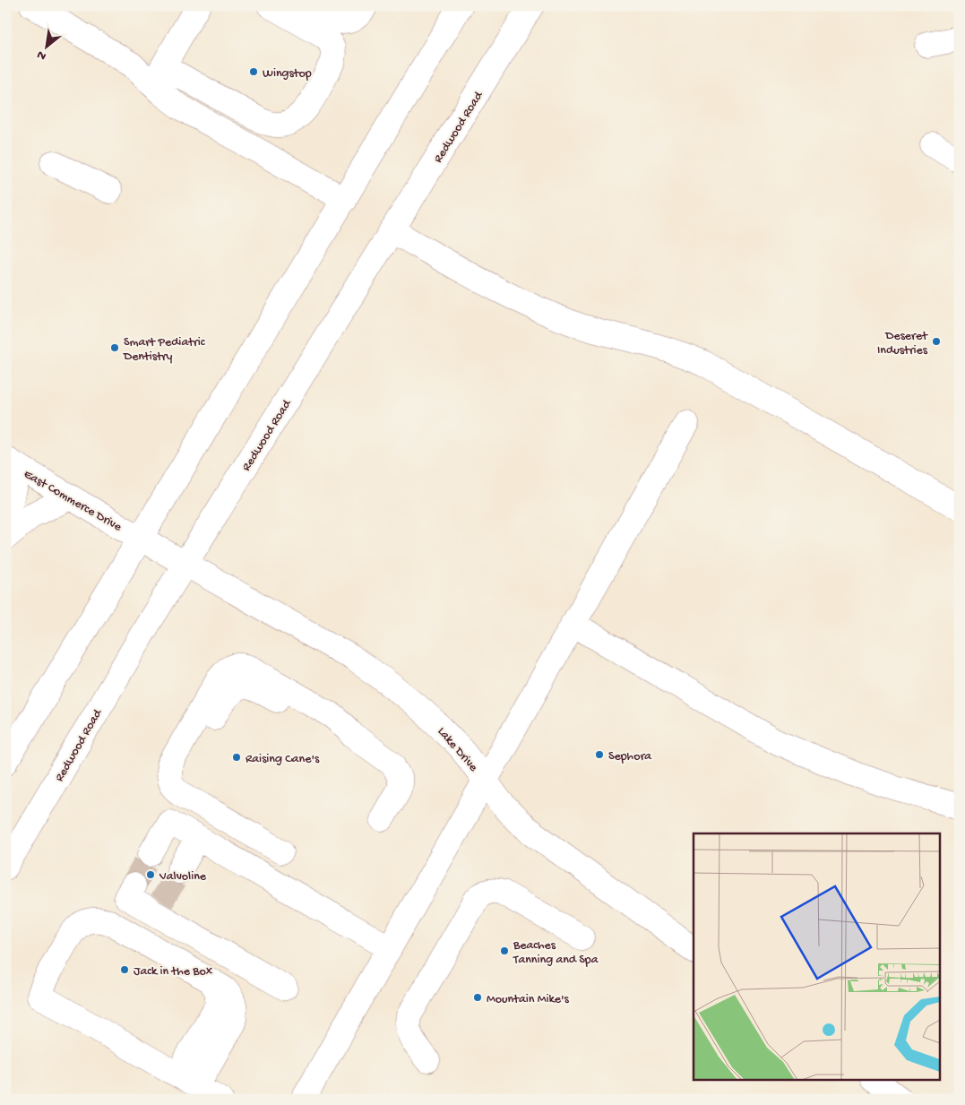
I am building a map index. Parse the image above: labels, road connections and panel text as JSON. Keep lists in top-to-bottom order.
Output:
{
  "streets": {
    "main road": ["Redwood Road", "East Commerce Drive", "Lake Drive"]
  },
  "crossings": [
    ["Redwood Road", "Lake Drive"],
    ["East Commerce Drive", "Lake Drive"]
  ],
  "places": [
    "Wingstop",
    "Deseret Industries",
    "Smart Pediatric Dentistry",
    "Sephora",
    "Raising Cane's",
    "Valvoline",
    "Beaches Tanning and Spa",
    "Jack in the Box",
    "Mountain Mike's"
  ],
  "north": "bottom left"
}
